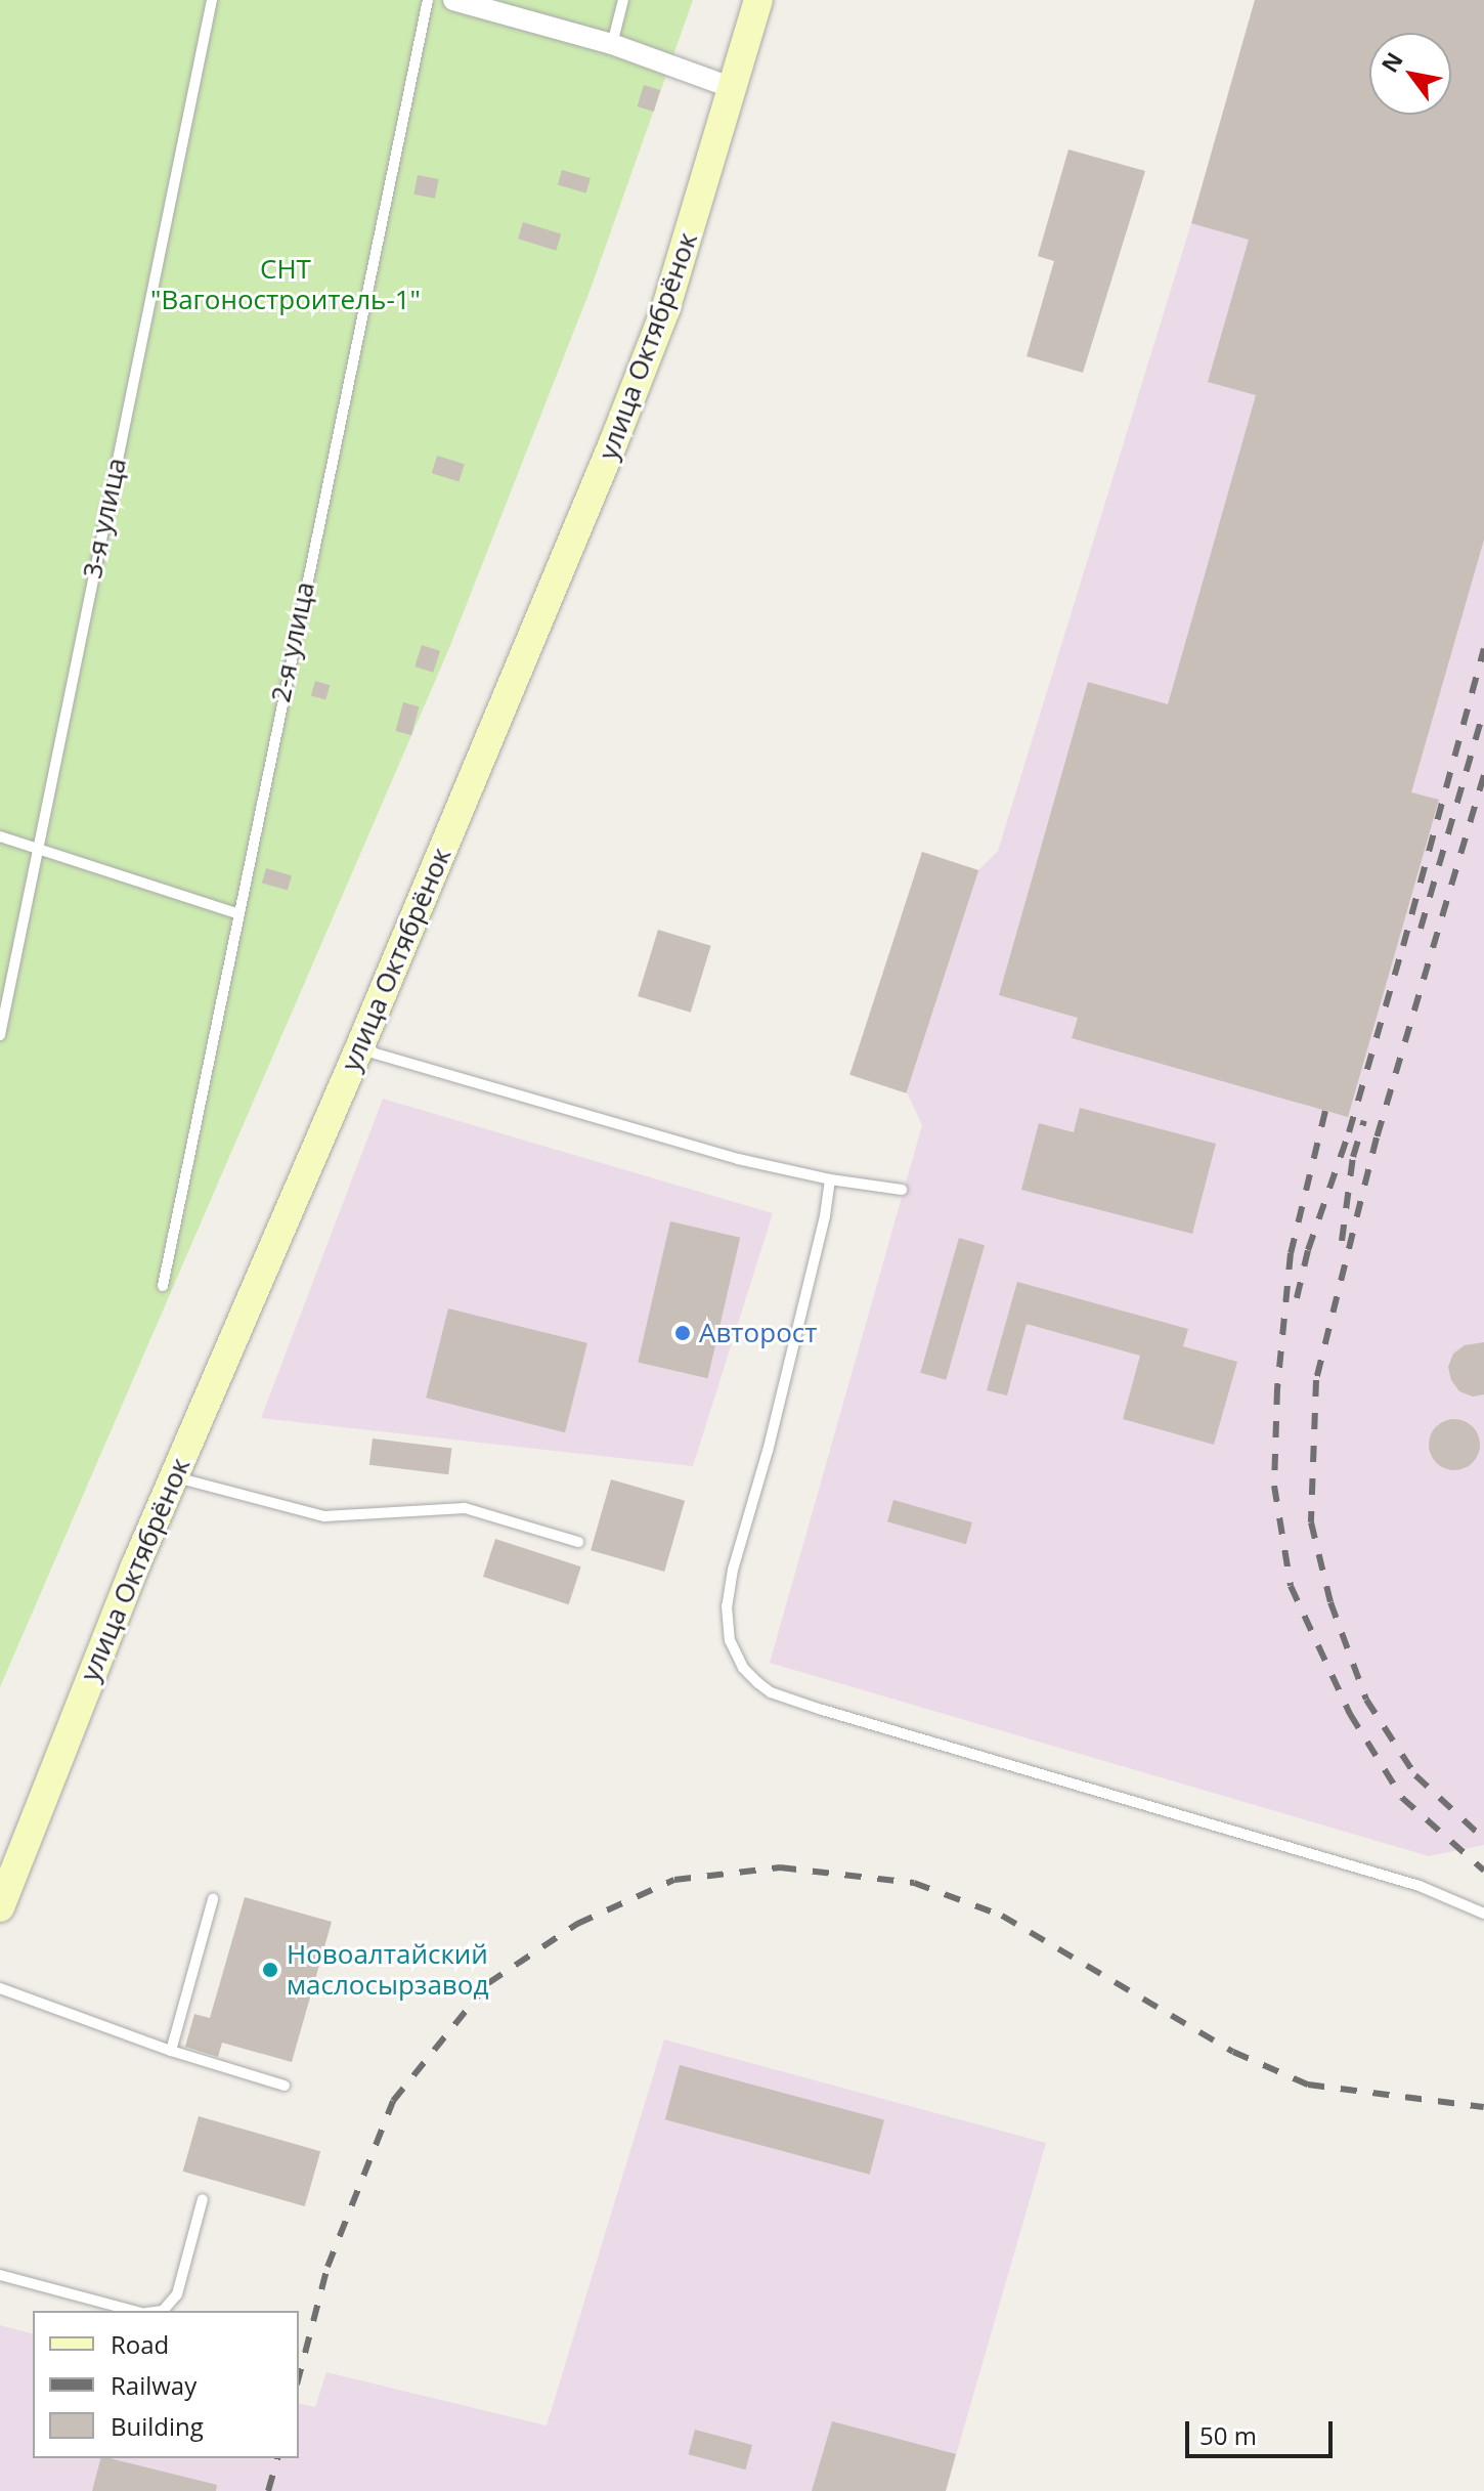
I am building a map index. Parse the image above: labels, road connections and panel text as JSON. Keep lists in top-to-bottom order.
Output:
{
  "streets": {
    "street": ["улица Октябрёнок"],
    "lane": ["3-я улица", "2-я улица"]
  },
  "parks": ["СНТ \"Вагоностроитель-1\""],
  "places": ["Авторост", "Новоалтайский маслосырзавод"],
  "legend": ["Road", "Railway", "Building"],
  "scale_bar": "50 m",
  "north": "top left"
}
